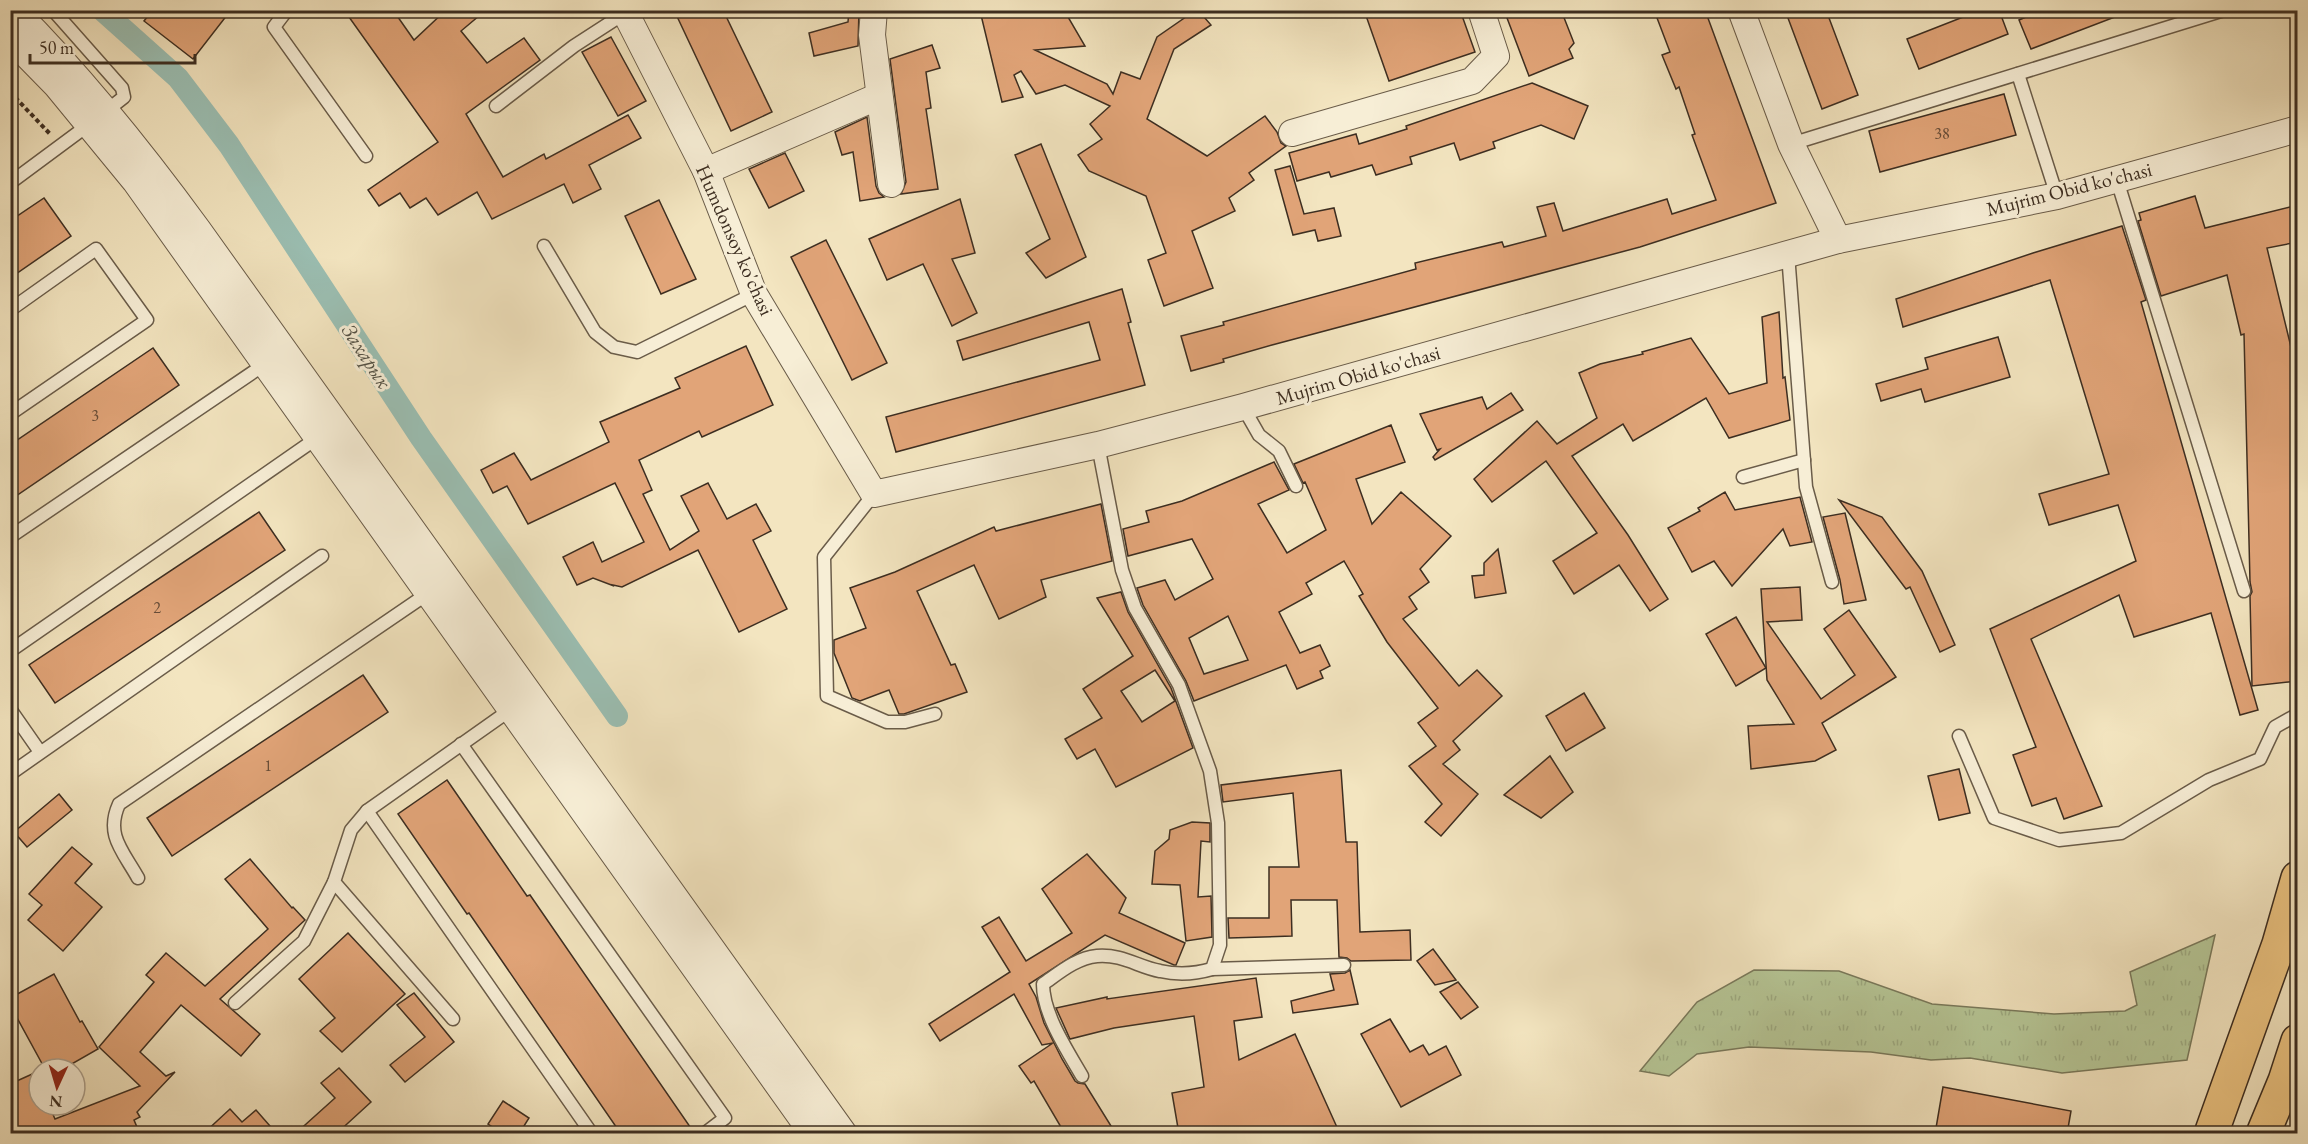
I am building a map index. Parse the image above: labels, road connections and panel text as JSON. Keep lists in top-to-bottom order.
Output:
{
  "streets": {
    "street": ["Mujrim Obid ko'chasi", "Humdonsoy ko'chasi"]
  },
  "crossings": [
    ["Mujrim Obid ko'chasi", "Humdonsoy ko'chasi"]
  ],
  "water": ["Захарык"],
  "house_numbers": [
    "38",
    "3",
    "2",
    "1"
  ],
  "scale_bar": "50 m",
  "north": "bottom"
}
